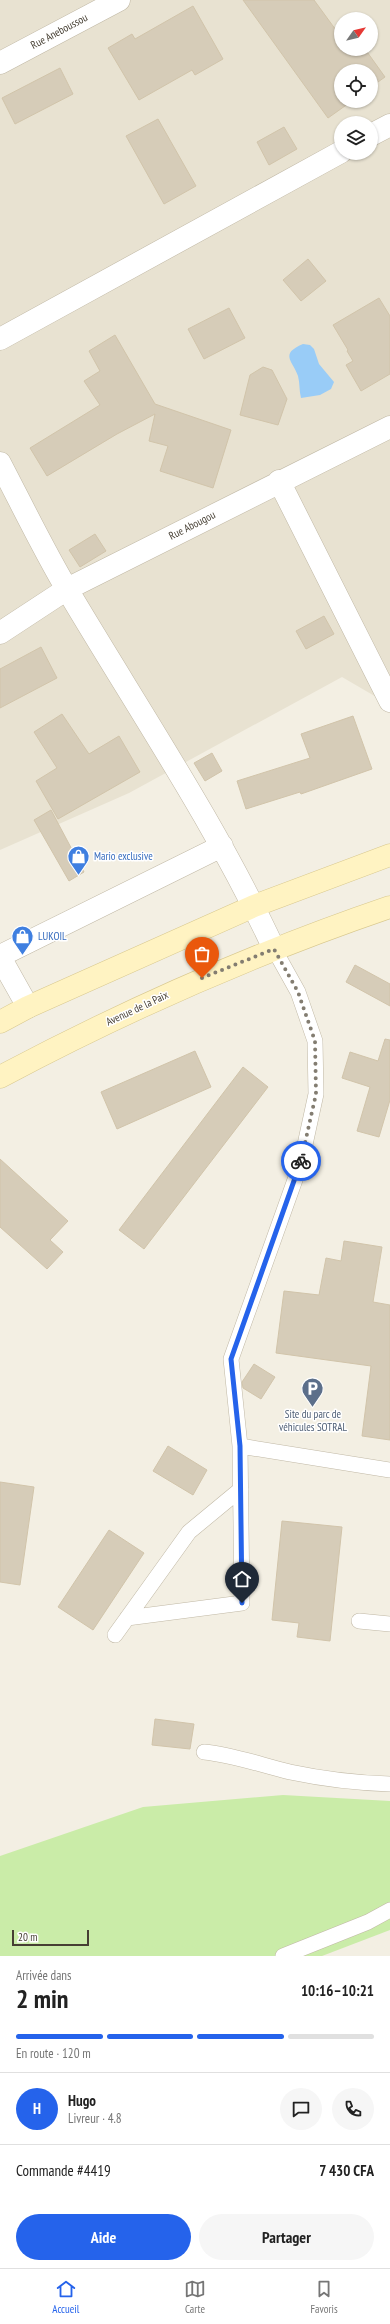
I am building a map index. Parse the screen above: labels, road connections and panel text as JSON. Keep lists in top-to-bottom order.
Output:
{
  "streets": {
    "main road": ["Avenue de la Paix"],
    "street": ["Rue Aneboussou", "Rue Abougou"]
  },
  "places": {
    "shop": ["Mario exclusive", "LUKOIL"],
    "parking": ["Site du parc de véhicules SOTRAL"]
  },
  "scale_bar": "20 m",
  "north": "top right",
  "page": {
    "scale": "20 m",
    "heading": ["2 min", "Arrivée dans", "10:16–10:21"],
    "panel": [
      "Hugo",
      "Livreur · 4.8",
      "Commande #4419",
      "7 430 CFA"
    ],
    "bar": "En route · 120 m",
    "round": "H",
    "buttons": ["Aide", "Partager"],
    "tabs": ["Accueil", "Carte", "Favoris"]
  }
}
